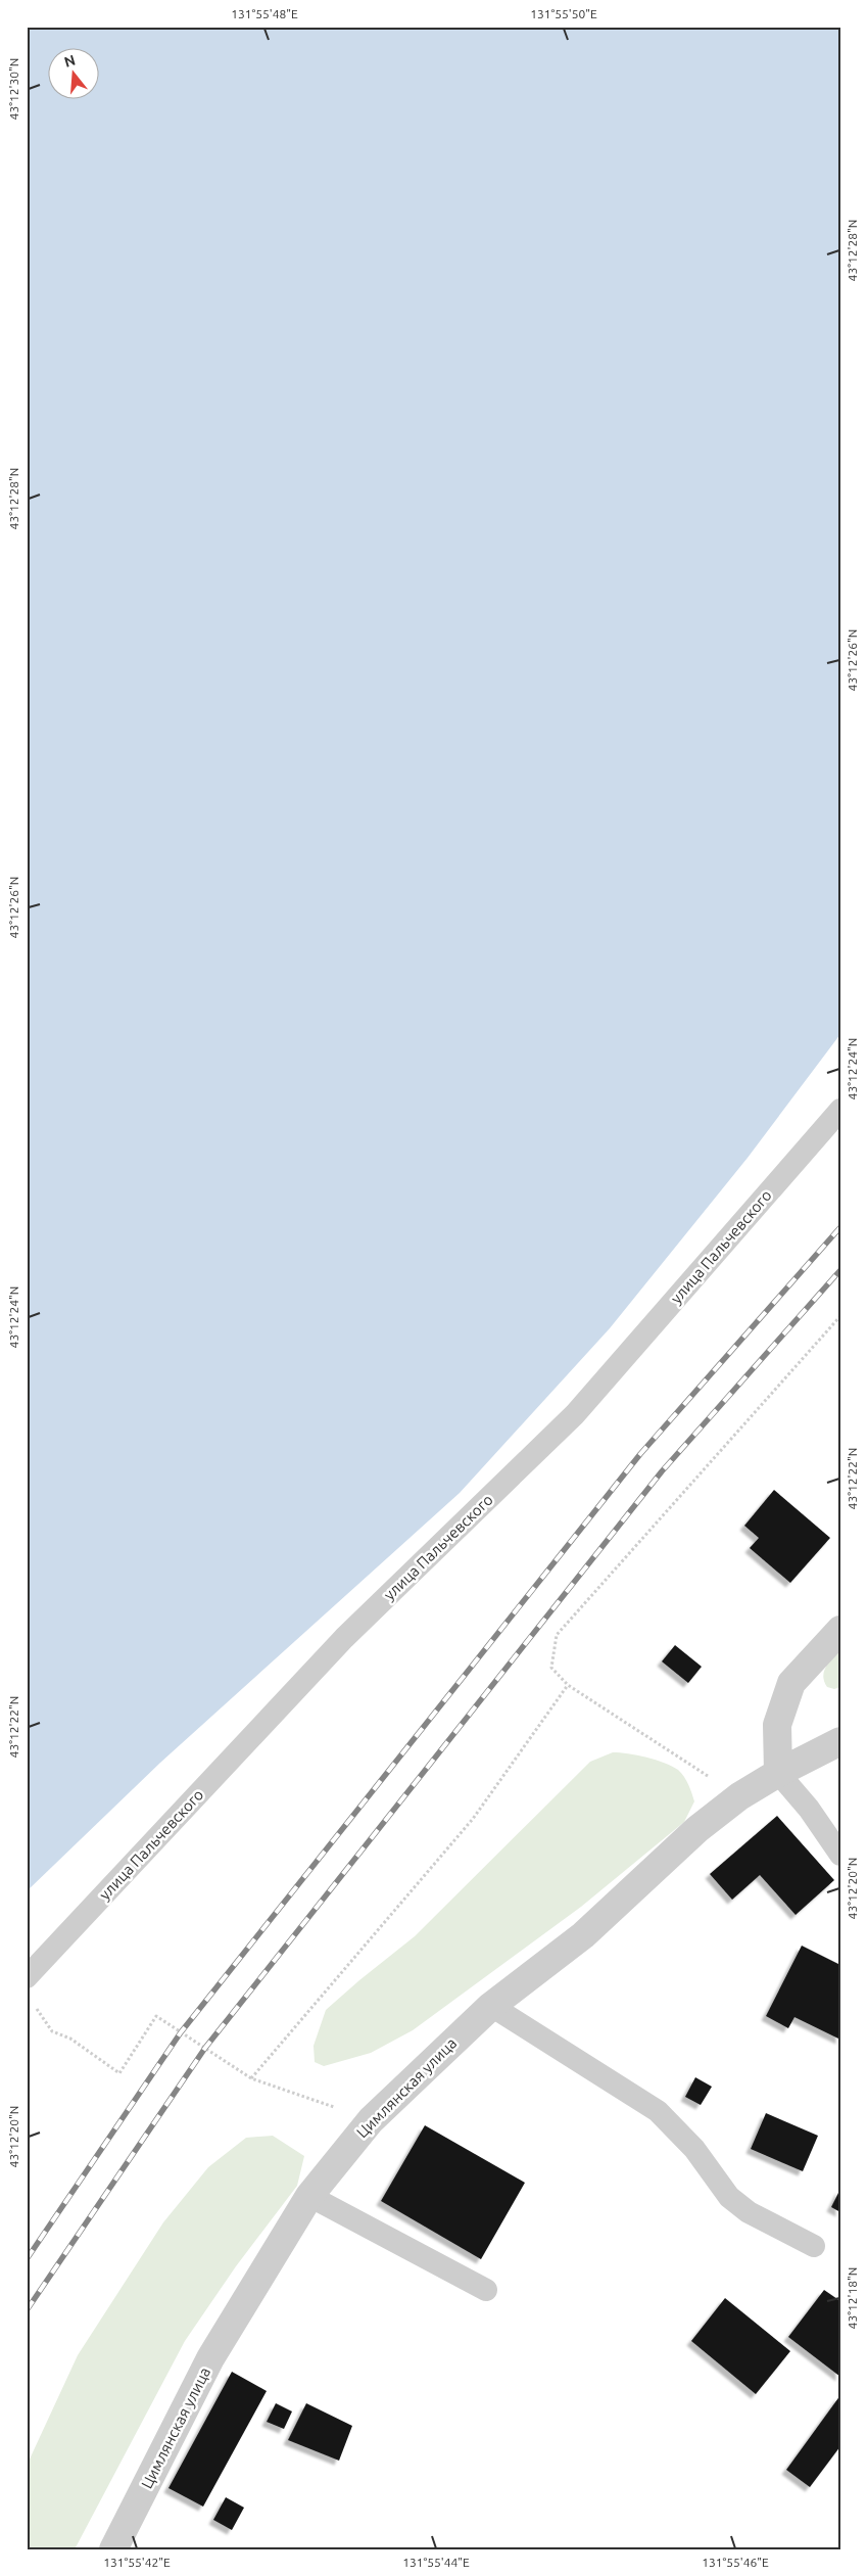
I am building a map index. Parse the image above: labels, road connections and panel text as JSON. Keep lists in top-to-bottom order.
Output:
{
  "streets": {
    "street": ["Цимлянская улица"],
    "lane": ["улица Пальчевского"]
  },
  "north": "top",
  "coordinates": [
    "131°55'48\"E",
    "131°55'50\"E",
    "43°12'30\"N",
    "43°12'28\"N",
    "43°12'26\"N",
    "43°12'24\"N",
    "43°12'22\"N",
    "43°12'20\"N",
    "43°12'18\"N",
    "131°55'42\"E",
    "131°55'44\"E",
    "131°55'46\"E"
  ]
}
